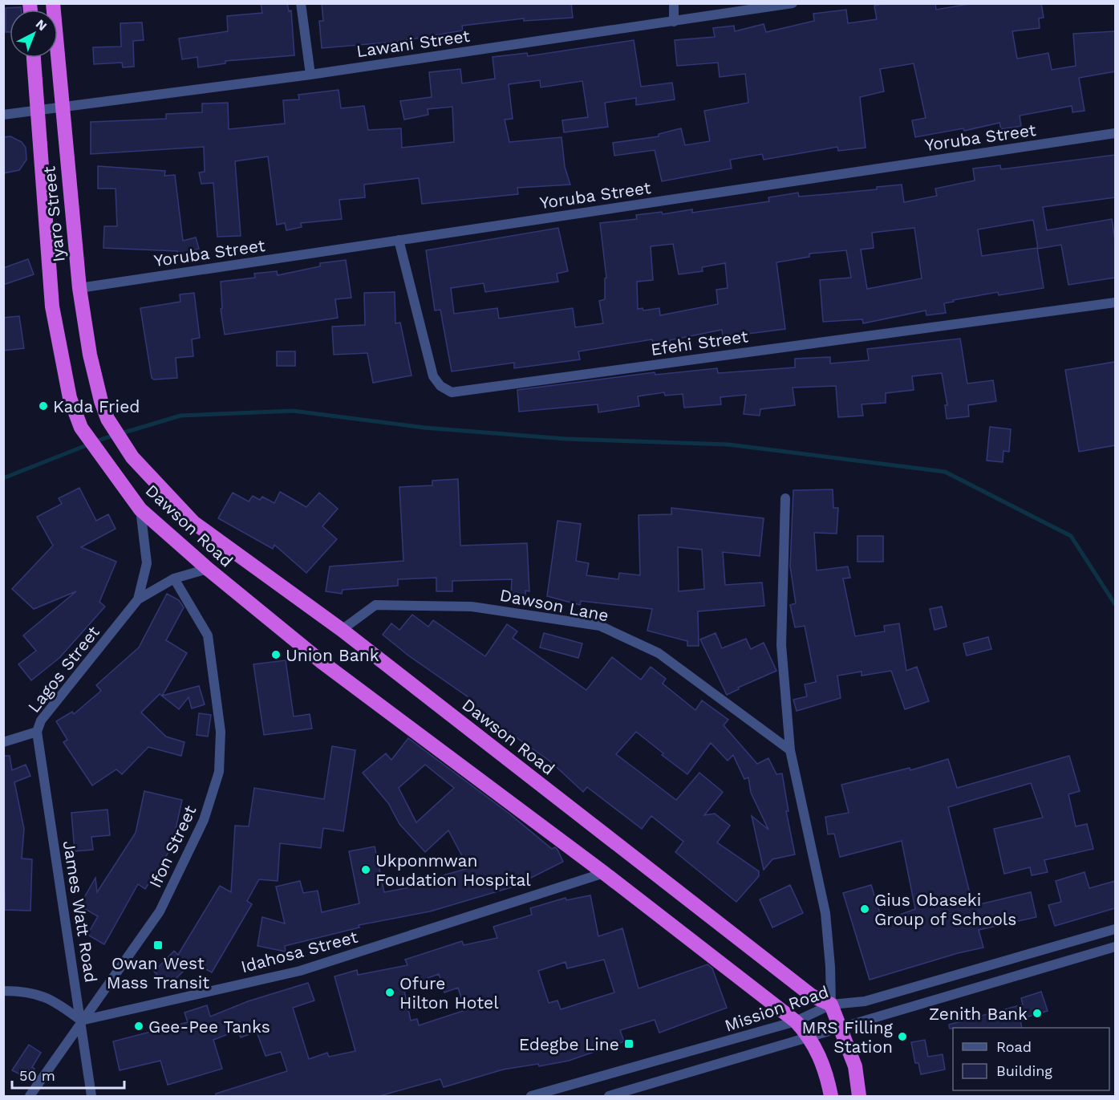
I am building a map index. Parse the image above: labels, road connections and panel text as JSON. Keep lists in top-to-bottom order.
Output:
{
  "streets": {
    "highway": ["Iyaro Street", "Dawson Road"],
    "street": [
      "Lawani Street",
      "Yoruba Street",
      "Efehi Street",
      "Dawson Lane",
      "Lagos Street",
      "Ifon Street",
      "James Watt Road",
      "Idahosa Street",
      "Mission Road"
    ]
  },
  "crossings": [
    ["Lawani Street", "Iyaro Street"],
    ["Yoruba Street", "Iyaro Street"],
    ["Yoruba Street", "Efehi Street"],
    ["Iyaro Street", "Dawson Road"],
    ["Dawson Road", "Dawson Lane"],
    ["Dawson Road", "Idahosa Street"],
    ["Dawson Road", "Mission Road"],
    ["Lagos Street", "James Watt Road"],
    ["Ifon Street", "James Watt Road"],
    ["Ifon Street", "Idahosa Street"],
    ["James Watt Road", "Idahosa Street"]
  ],
  "places": {
    "other": [
      "Kada Fried",
      "Union Bank",
      "Ukponmwan Foudation Hospital",
      "Gius Obaseki Group of Schools",
      "Ofure Hilton Hotel",
      "Zenith Bank",
      "Gee-Pee Tanks",
      "MRS Filling Station"
    ],
    "transit": ["Owan West Mass Transit", "Edegbe Line"]
  },
  "legend": ["Road", "Building"],
  "scale_bar": "50 m",
  "north": "top right"
}
